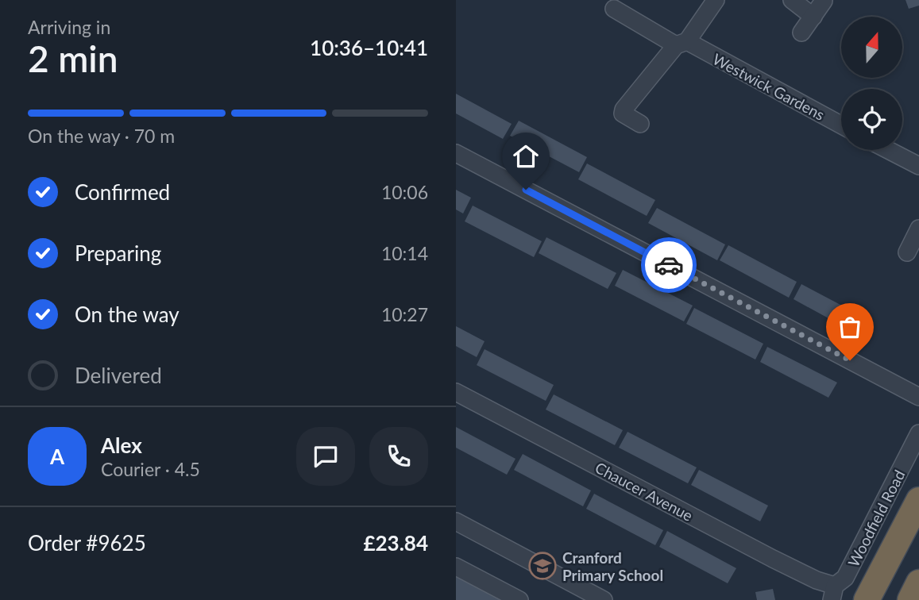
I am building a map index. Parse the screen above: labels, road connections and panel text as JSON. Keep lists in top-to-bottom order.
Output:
{
  "streets": {
    "street": ["Westwick Gardens", "Chaucer Avenue", "Woodfield Road"]
  },
  "crossings": [
    ["Chaucer Avenue", "Woodfield Road"]
  ],
  "places": {
    "school or university": ["Cranford Primary School"]
  },
  "north": "top",
  "page": {
    "heading": ["2 min", "Arriving in", "10:36–10:41"],
    "panel": [
      "Alex",
      "Courier · 4.5",
      "Order #9625",
      "£23.84"
    ],
    "bar": "On the way · 70 m",
    "list": [
      ["Confirmed", "10:06"],
      ["Preparing", "10:14"],
      ["On the way", "10:27"],
      "Delivered"
    ],
    "round": "A"
  }
}
